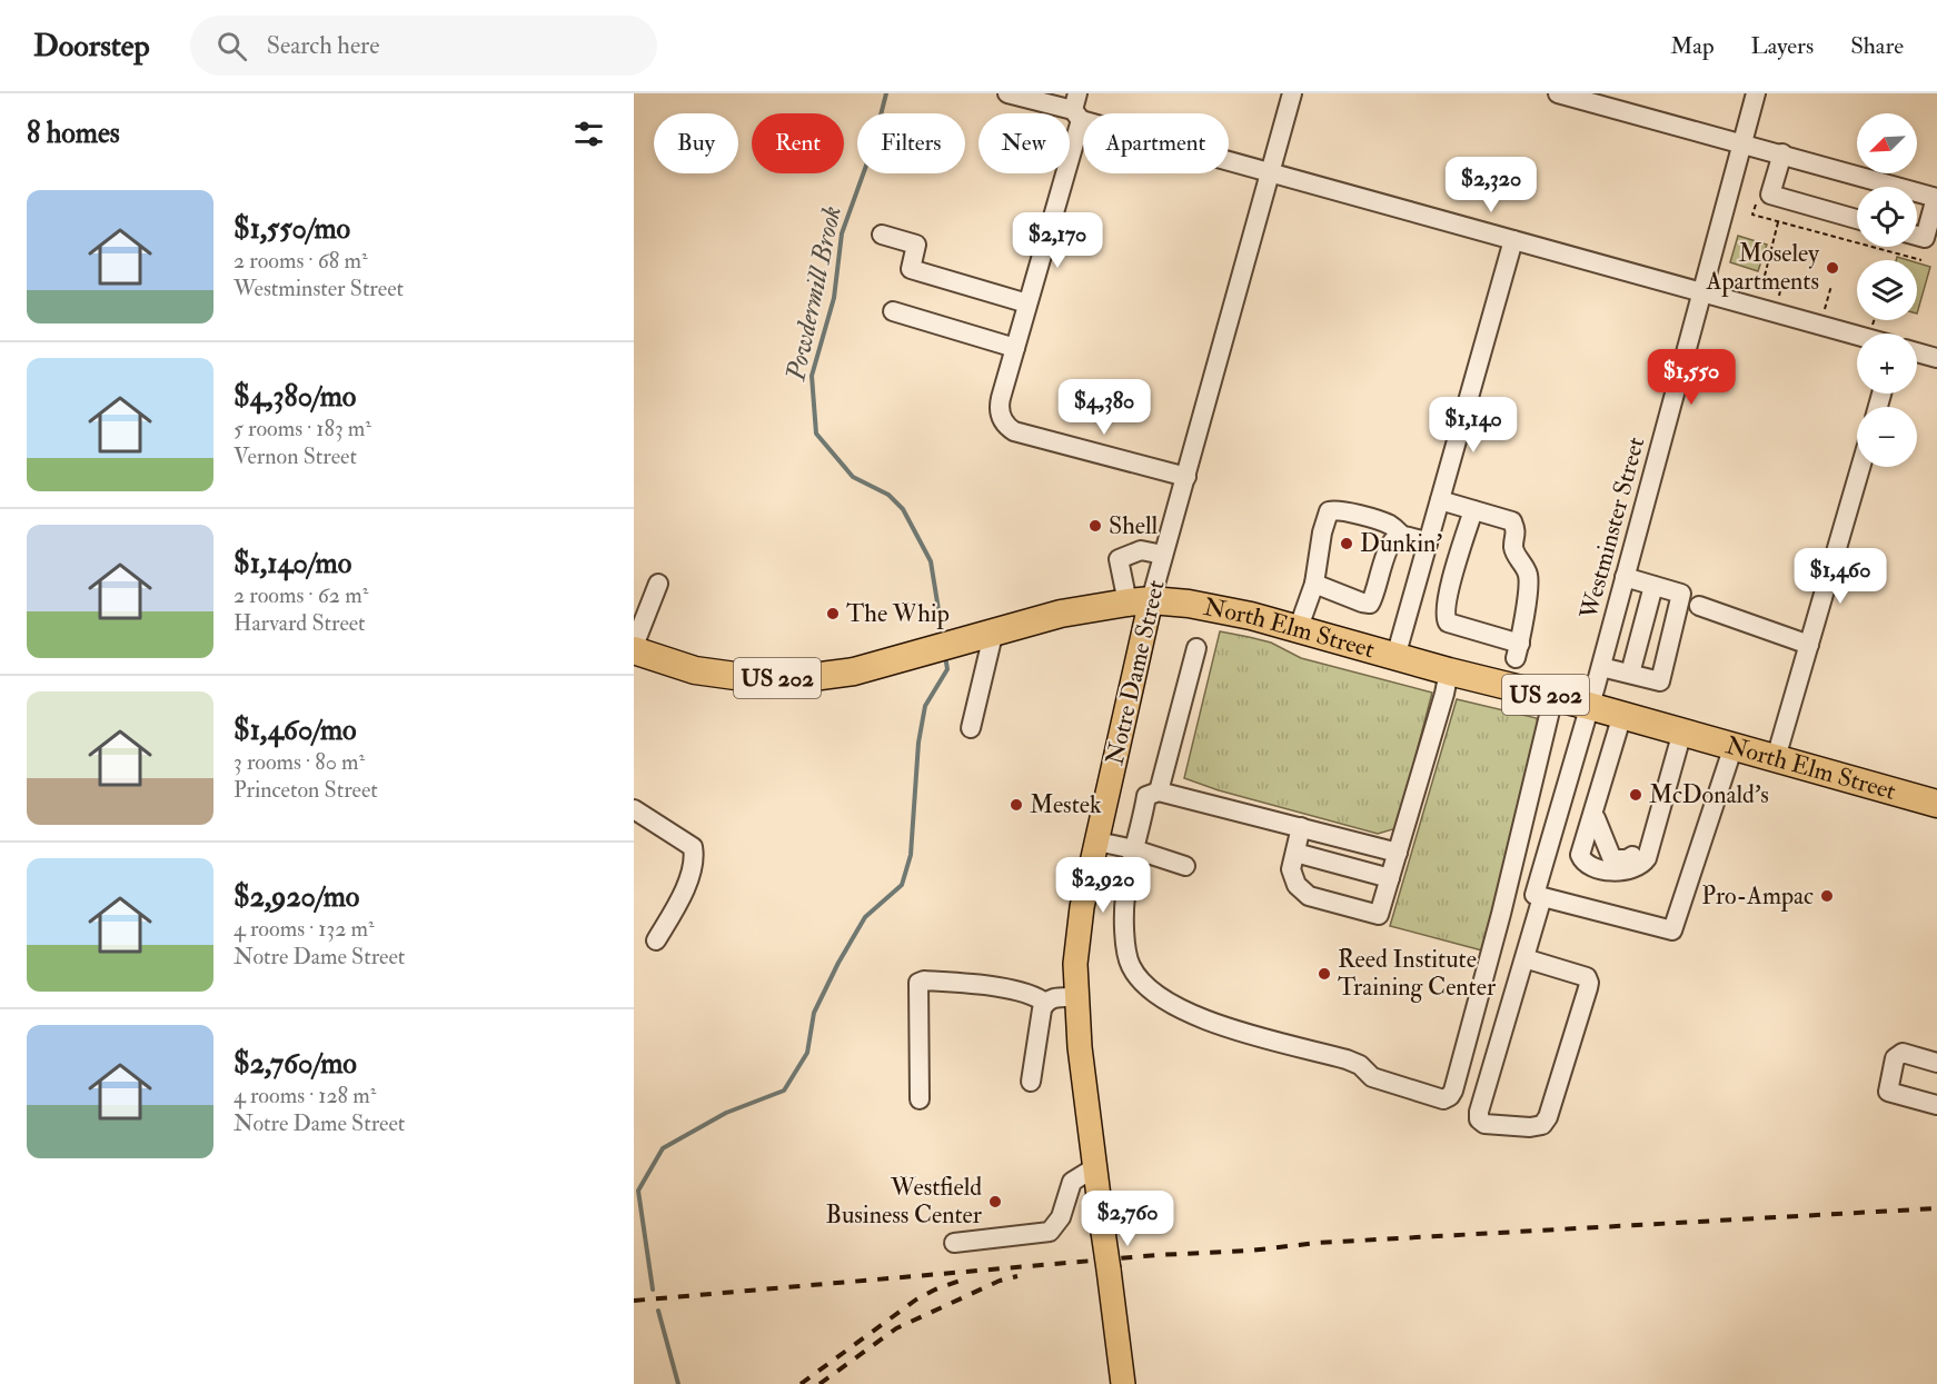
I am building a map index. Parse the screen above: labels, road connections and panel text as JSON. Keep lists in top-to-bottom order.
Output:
{
  "streets": {
    "highway": ["North Elm Street", "US 202"],
    "main road": ["Notre Dame Street"],
    "street": ["Westminster Street"]
  },
  "crossings": [
    ["Westminster Street", "North Elm Street"],
    ["North Elm Street", "Notre Dame Street"]
  ],
  "water": ["Powdermill Brook"],
  "places": [
    "Moseley Apartments",
    "Shell",
    "Dunkin'",
    "The Whip",
    "McDonald's",
    "Mestek",
    "Pro-Ampac",
    "Reed Institute Training Center",
    "Westfield Business Center"
  ],
  "north": "bottom left",
  "page": {
    "header": "Doorstep",
    "search": "Search here",
    "nav": ["Map", "Layers", "Share"],
    "heading": "8 homes",
    "map_buttons": ["+", "−"],
    "chip": [
      "Buy",
      "Rent",
      "Filters",
      "New",
      "Apartment"
    ],
    "price": [
      "$2,320",
      "$2,170",
      "$1,550",
      "$4,380",
      "$1,140",
      "$1,460",
      "$2,920",
      "$2,760"
    ],
    "list": [
      {
        "name": "$1,550/mo",
        "note": "2 rooms · 68 m² · Westminster Street"
      },
      {
        "name": "$4,380/mo",
        "note": "5 rooms · 183 m² · Vernon Street"
      },
      {
        "name": "$1,140/mo",
        "note": "2 rooms · 62 m² · Harvard Street"
      },
      {
        "name": "$1,460/mo",
        "note": "3 rooms · 80 m² · Princeton Street"
      },
      {
        "name": "$2,920/mo",
        "note": "4 rooms · 132 m² · Notre Dame Street"
      },
      {
        "name": "$2,760/mo",
        "note": "4 rooms · 128 m² · Notre Dame Street"
      }
    ]
  }
}
